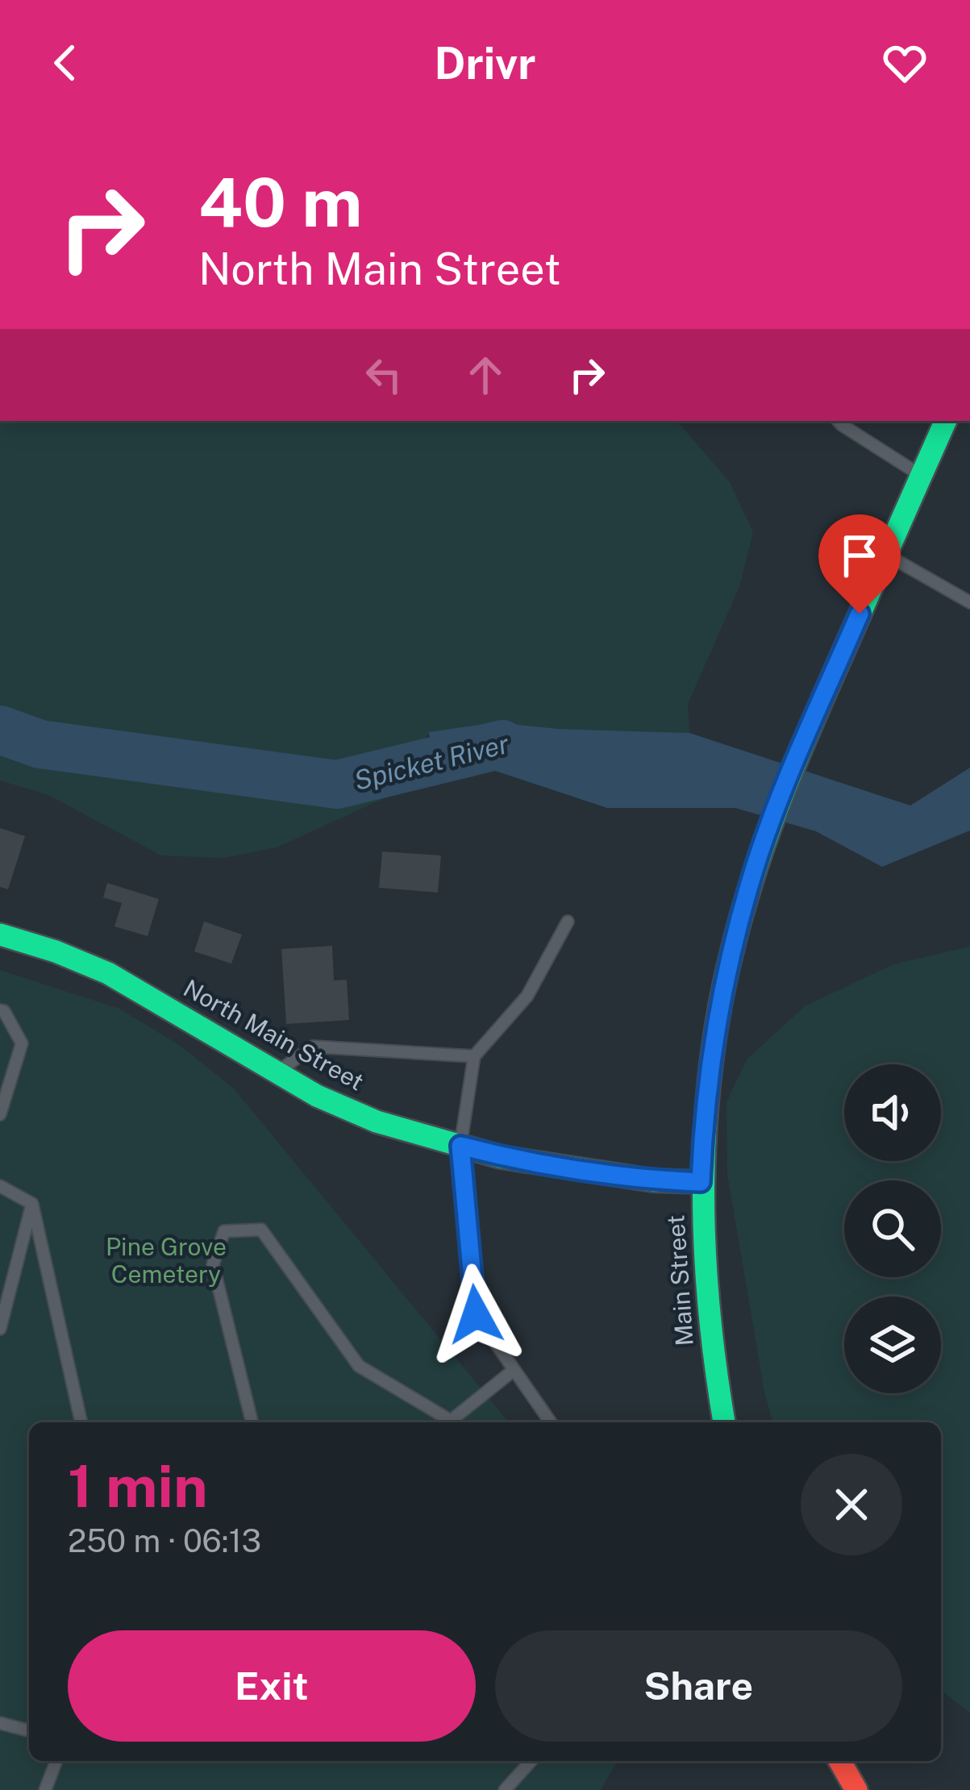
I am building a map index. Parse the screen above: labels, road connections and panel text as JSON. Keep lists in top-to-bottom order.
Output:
{
  "streets": {
    "main road": ["North Main Street", "Main Street"]
  },
  "crossings": [
    ["North Main Street", "Main Street"]
  ],
  "water": ["Spicket River"],
  "parks": ["Pine Grove Cemetery"],
  "page": {
    "header": "Drivr",
    "turn": ["40 m", "North Main Street"],
    "heading": ["1 min", "250 m · 06:13"],
    "buttons": ["Exit", "Share"]
  }
}
